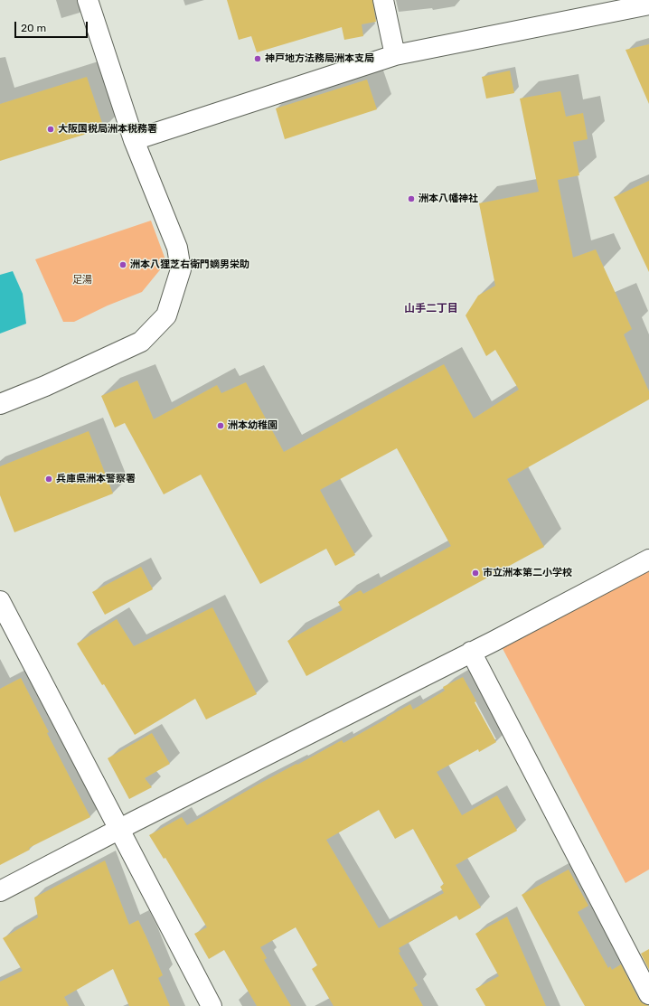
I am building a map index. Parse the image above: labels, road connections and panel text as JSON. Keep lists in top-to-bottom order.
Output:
{
  "districts": ["山手二丁目"],
  "parks": ["足湯"],
  "places": [
    "神戸地方法務局洲本支局",
    "大阪国税局洲本税務署",
    "洲本八幡神社",
    "洲本八狸芝右衛門嫡男栄助",
    "洲本幼稚園",
    "兵庫県洲本警察署",
    "市立洲本第二小学校"
  ],
  "scale_bar": "20 m"
}
